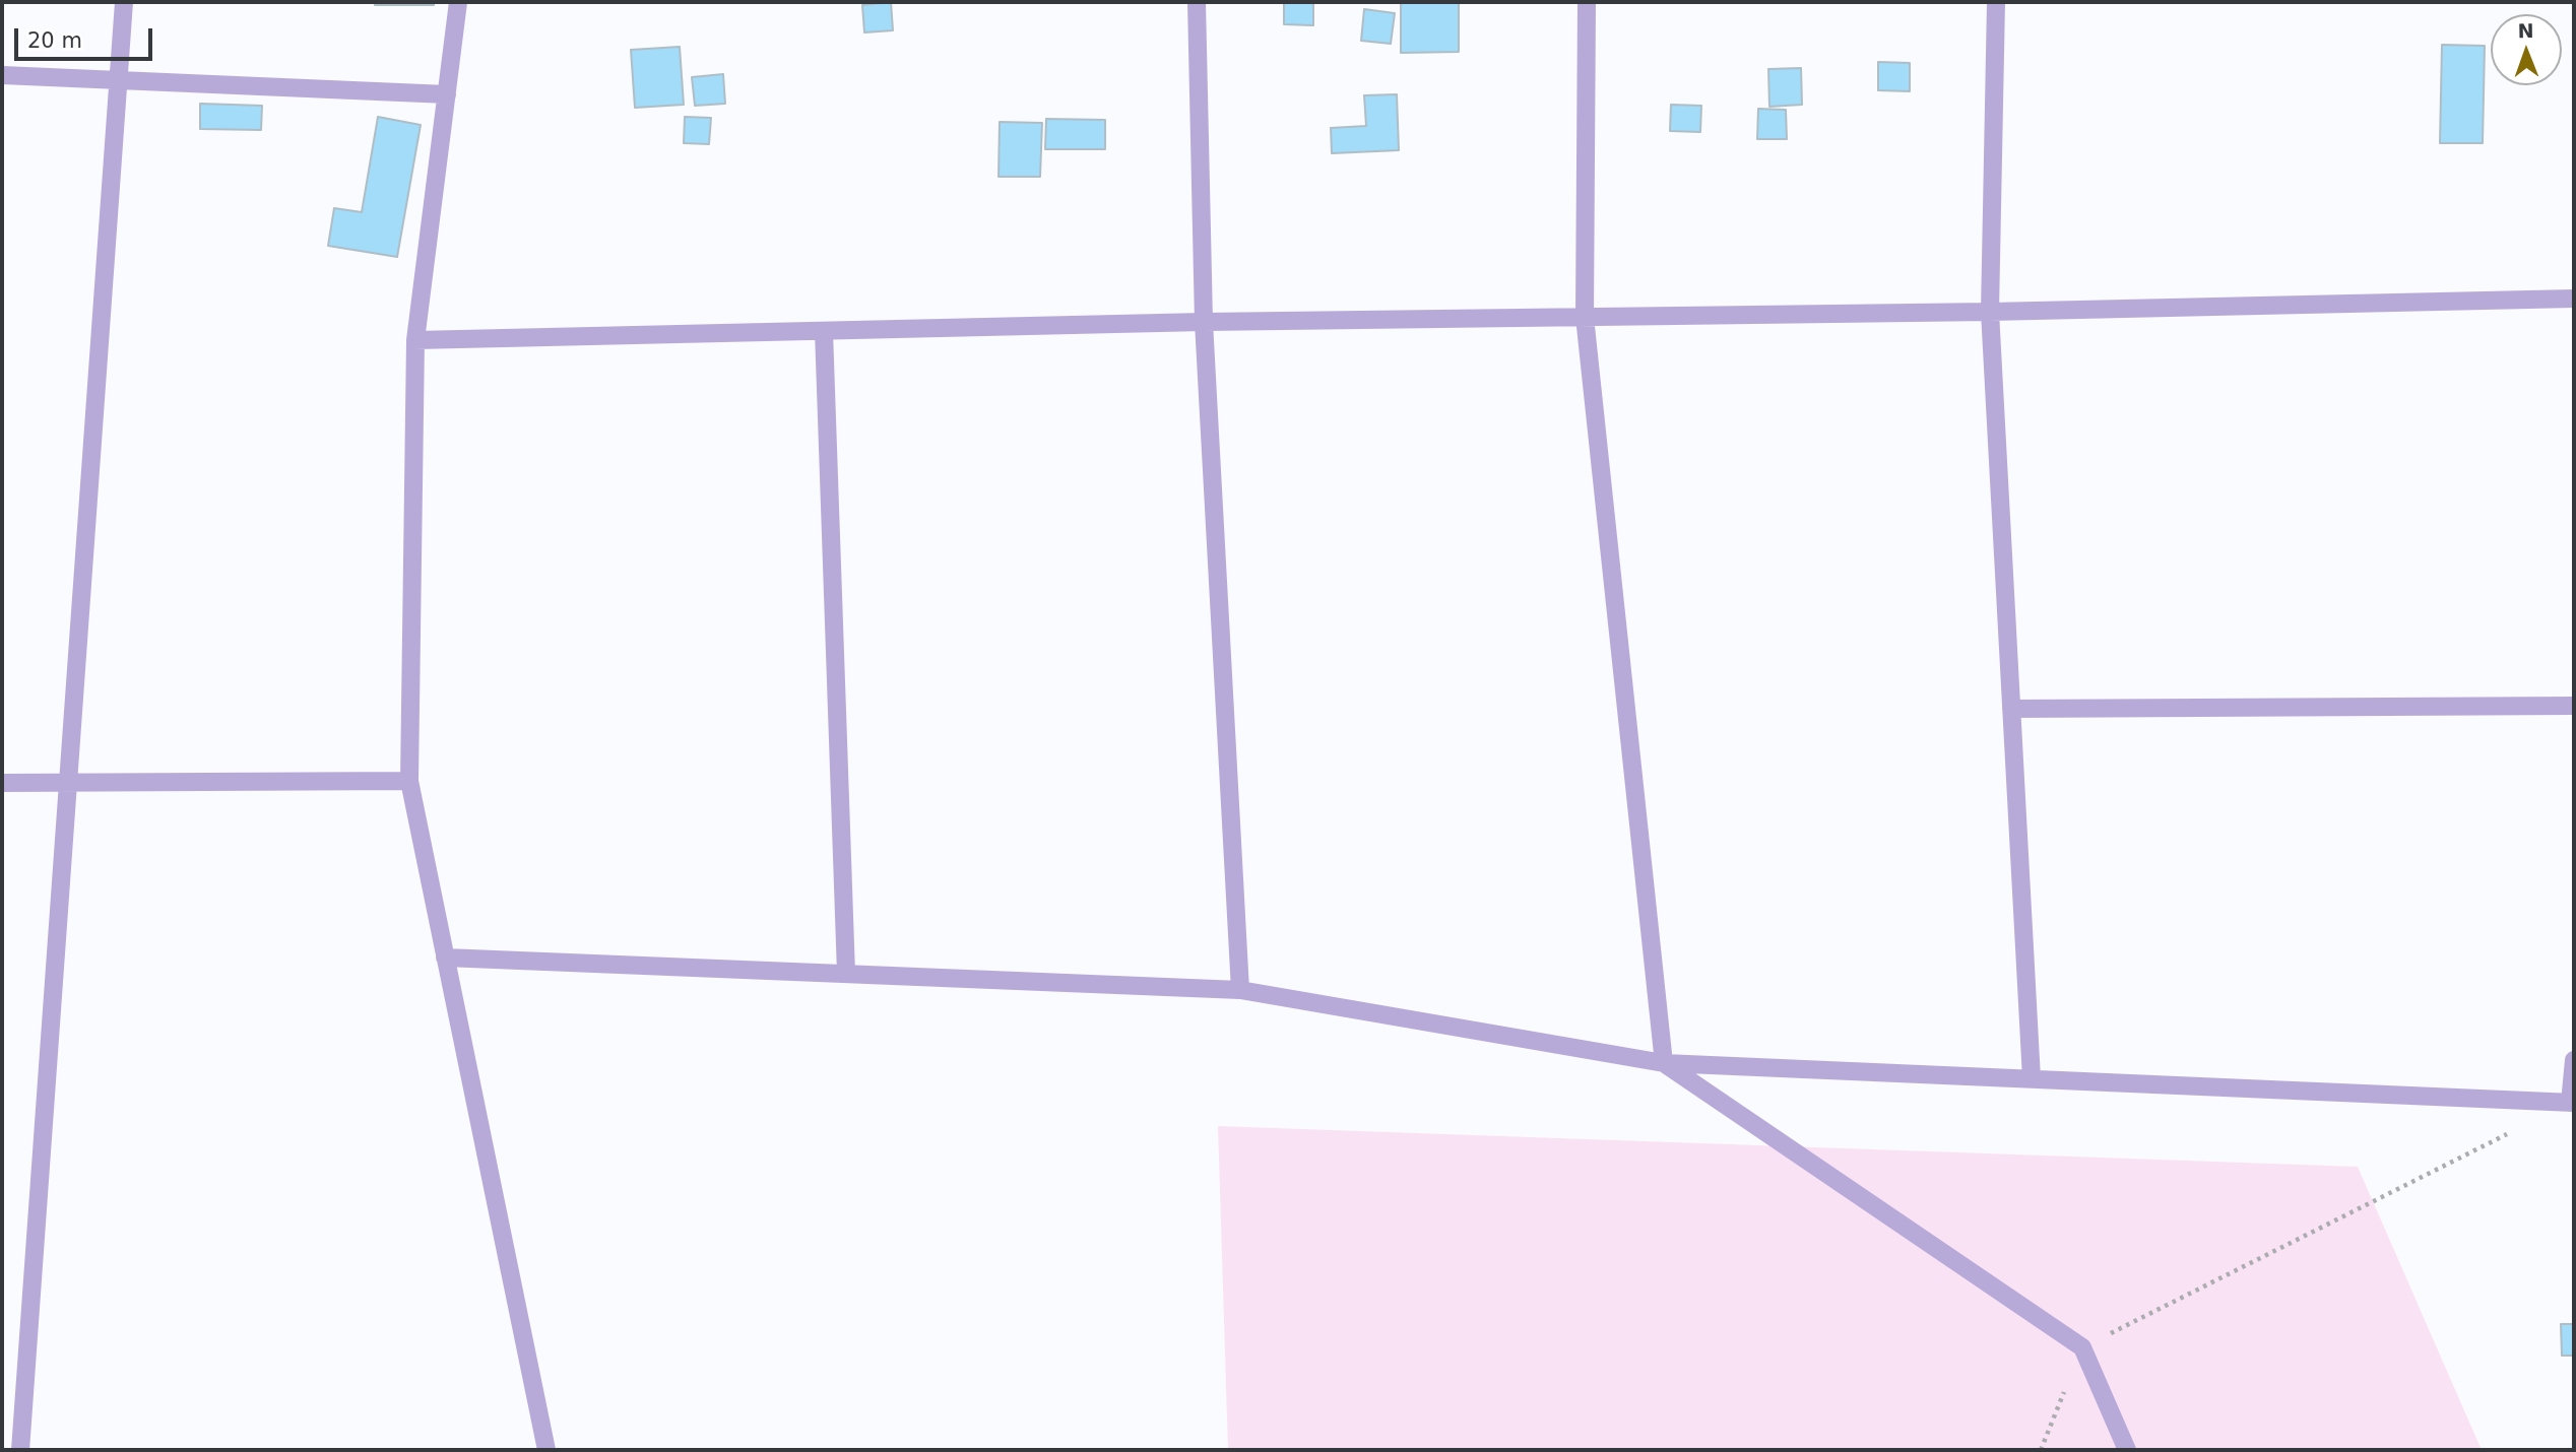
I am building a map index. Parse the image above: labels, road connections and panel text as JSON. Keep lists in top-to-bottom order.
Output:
{
  "scale_bar": "20 m",
  "north": "top"
}
